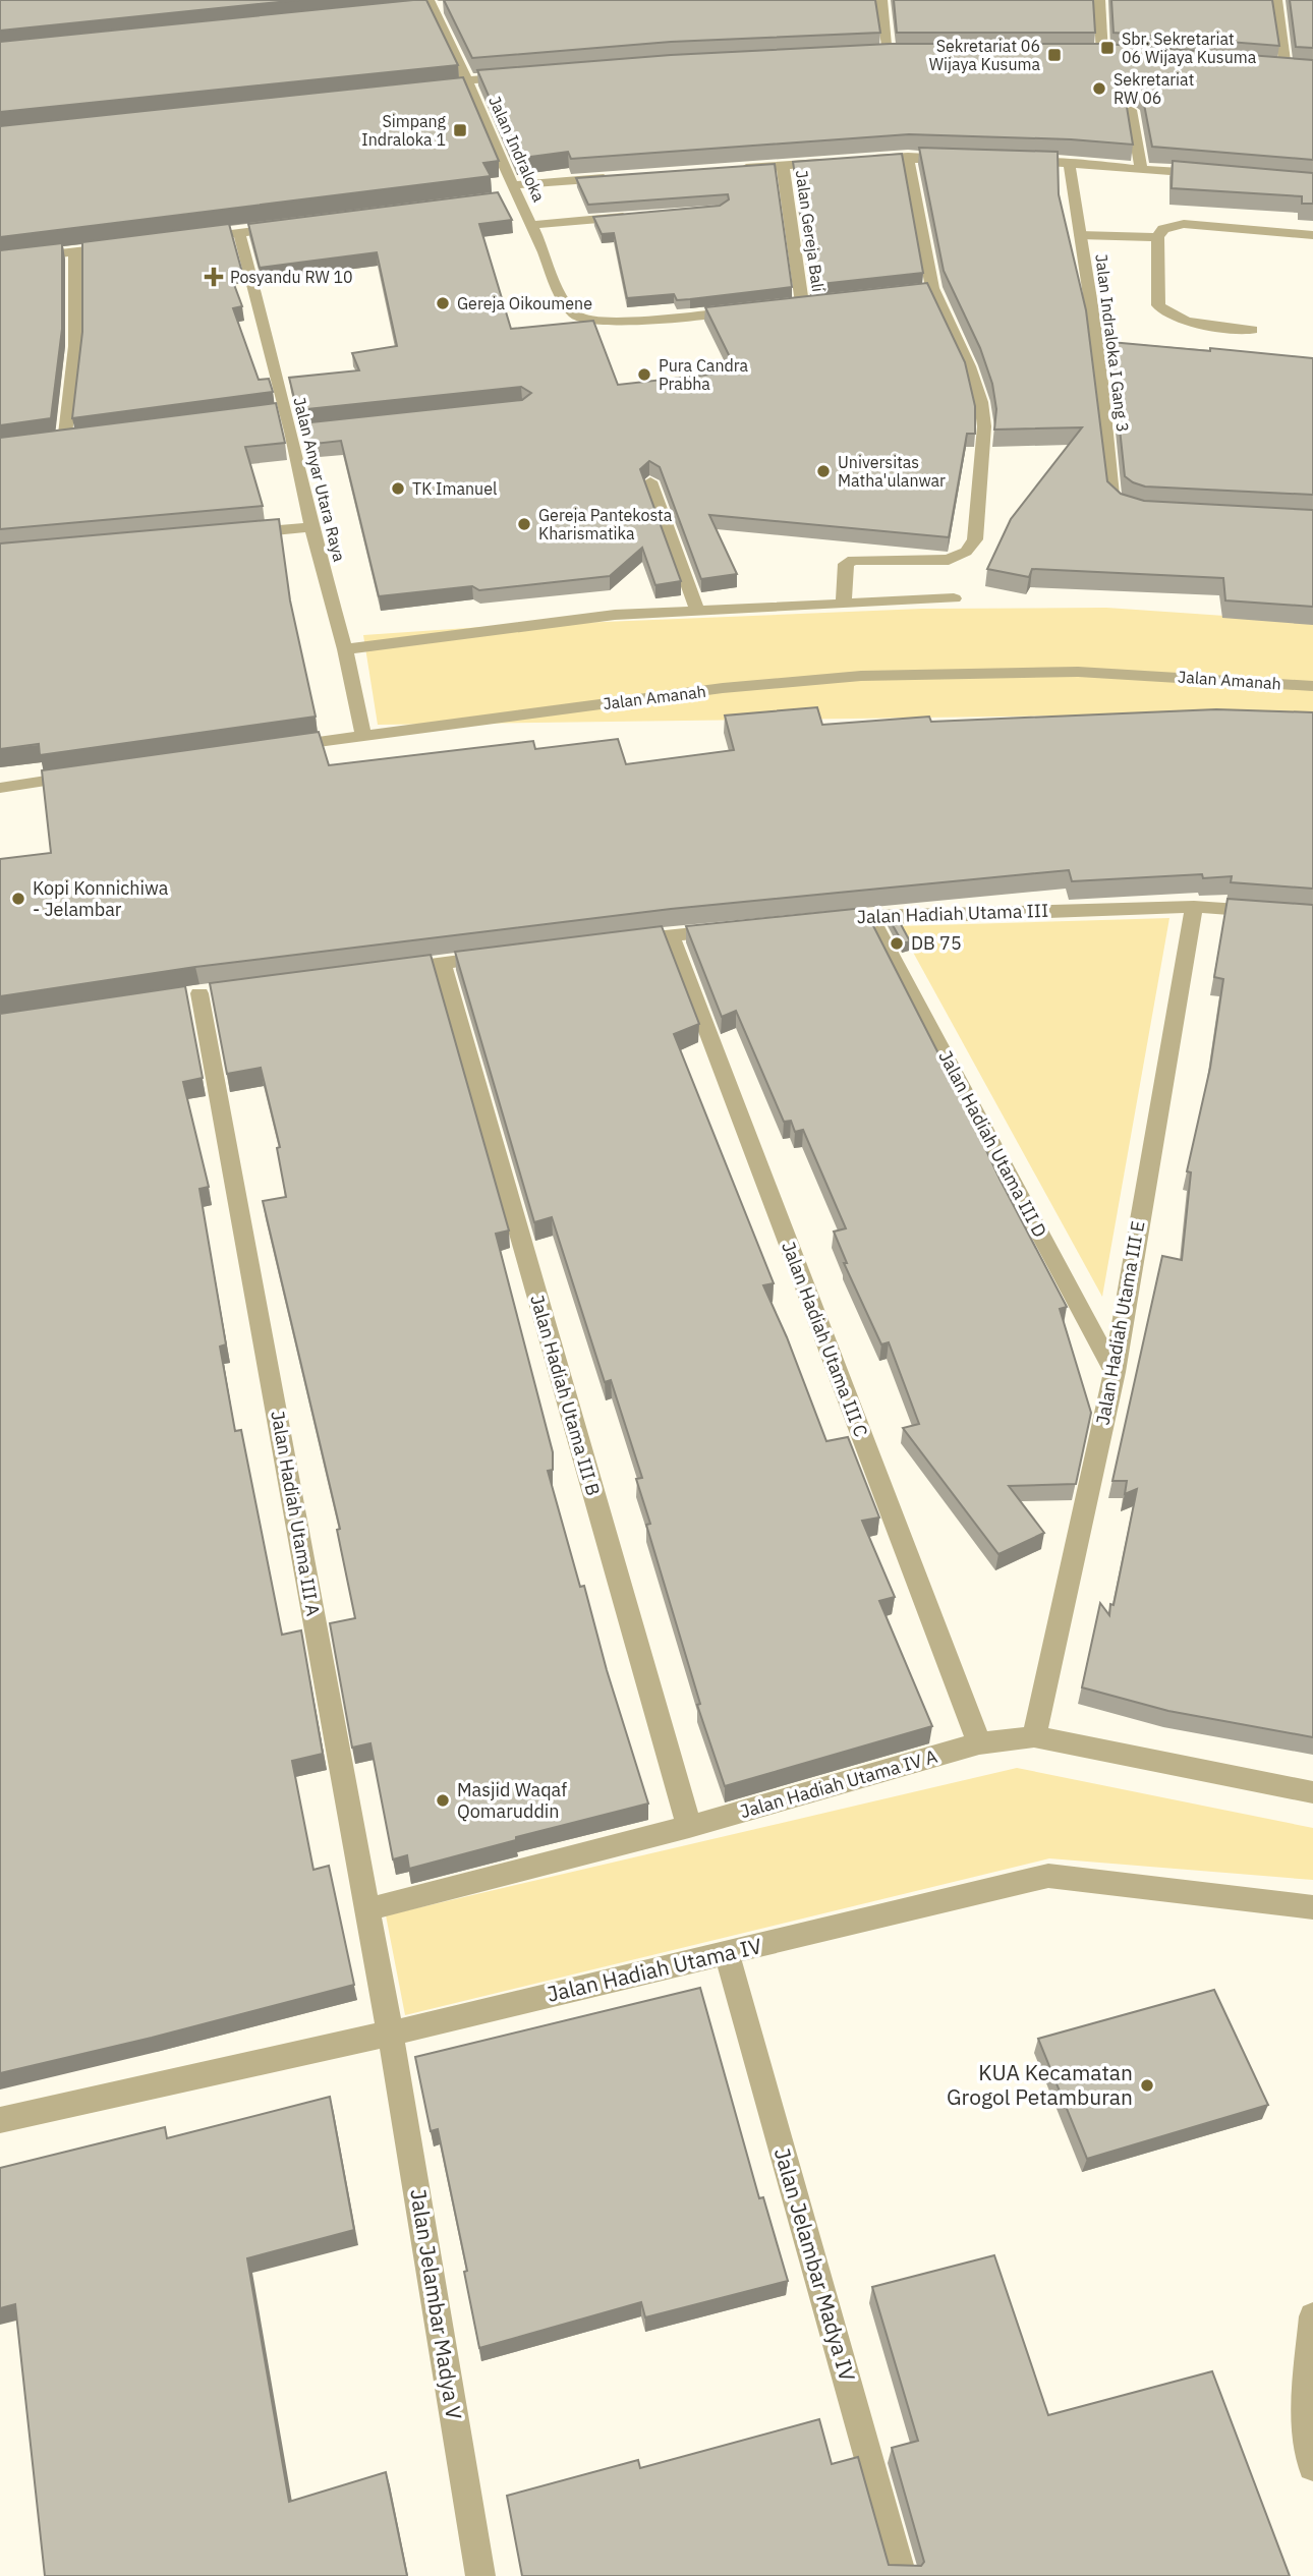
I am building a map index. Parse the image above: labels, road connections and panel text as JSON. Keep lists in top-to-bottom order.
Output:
{
  "streets": {
    "street": [
      "Jalan Indraloka",
      "Jalan Gereja Bali",
      "Jalan Indraloka I Gang 3",
      "Jalan Anyar Utara Raya",
      "Jalan Amanah",
      "Jalan Hadiah Utama III",
      "Jalan Hadiah Utama III D",
      "Jalan Hadiah Utama III E",
      "Jalan Hadiah Utama III C",
      "Jalan Hadiah Utama III B",
      "Jalan Hadiah Utama III A",
      "Jalan Hadiah Utama IV A",
      "Jalan Hadiah Utama IV",
      "Jalan Jelambar Madya IV",
      "Jalan Jelambar Madya V"
    ]
  },
  "crossings": [
    ["Jalan Anyar Utara Raya", "Jalan Amanah"],
    ["Jalan Hadiah Utama III", "Jalan Hadiah Utama III D"],
    ["Jalan Hadiah Utama III", "Jalan Hadiah Utama III E"],
    ["Jalan Hadiah Utama III D", "Jalan Hadiah Utama III E"],
    ["Jalan Hadiah Utama III E", "Jalan Hadiah Utama IV A"],
    ["Jalan Hadiah Utama III C", "Jalan Hadiah Utama IV A"],
    ["Jalan Hadiah Utama III B", "Jalan Hadiah Utama IV A"],
    ["Jalan Hadiah Utama III A", "Jalan Hadiah Utama IV A"],
    ["Jalan Hadiah Utama III A", "Jalan Hadiah Utama IV"],
    ["Jalan Hadiah Utama III A", "Jalan Jelambar Madya V"],
    ["Jalan Hadiah Utama IV", "Jalan Jelambar Madya IV"],
    ["Jalan Hadiah Utama IV", "Jalan Jelambar Madya V"]
  ],
  "places": {
    "transit": ["Sbr. Sekretariat 06 Wijaya Kusuma", "Sekretariat 06 Wijaya Kusuma", "Simpang Indraloka 1"],
    "other": [
      "Sekretariat RW 06",
      "Gereja Oikoumene",
      "Pura Candra Prabha",
      "Universitas Matha'ulanwar",
      "TK Imanuel",
      "Gereja Pantekosta Kharismatika",
      "Kopi Konnichiwa - Jelambar",
      "DB 75",
      "Masjid Waqaf Qomaruddin",
      "KUA Kecamatan Grogol Petamburan"
    ],
    "health": ["Posyandu RW 10"]
  }
}
